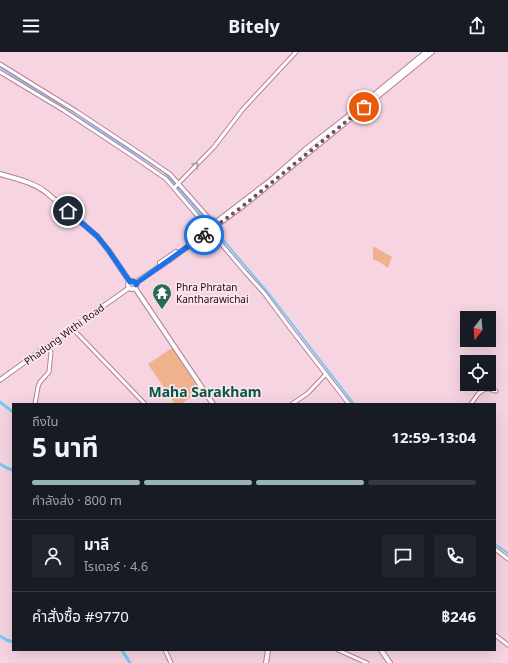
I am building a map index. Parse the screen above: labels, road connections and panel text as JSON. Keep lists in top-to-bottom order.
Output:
{
  "streets": {
    "main road": ["Phadung Withi Road"]
  },
  "districts": ["Maha Sarakham"],
  "places": {
    "temple": ["Phra Phratan Kantharawichai"]
  },
  "north": "bottom",
  "page": {
    "header": "Bitely",
    "heading": ["5 นาที", "ถึงใน", "12:59–13:04"],
    "panel": [
      "มาลี",
      "ไรเดอร์ · 4.6",
      "คำสั่งซื้อ #9770",
      "฿246"
    ],
    "bar": "กำลังส่ง · 800 m"
  }
}
